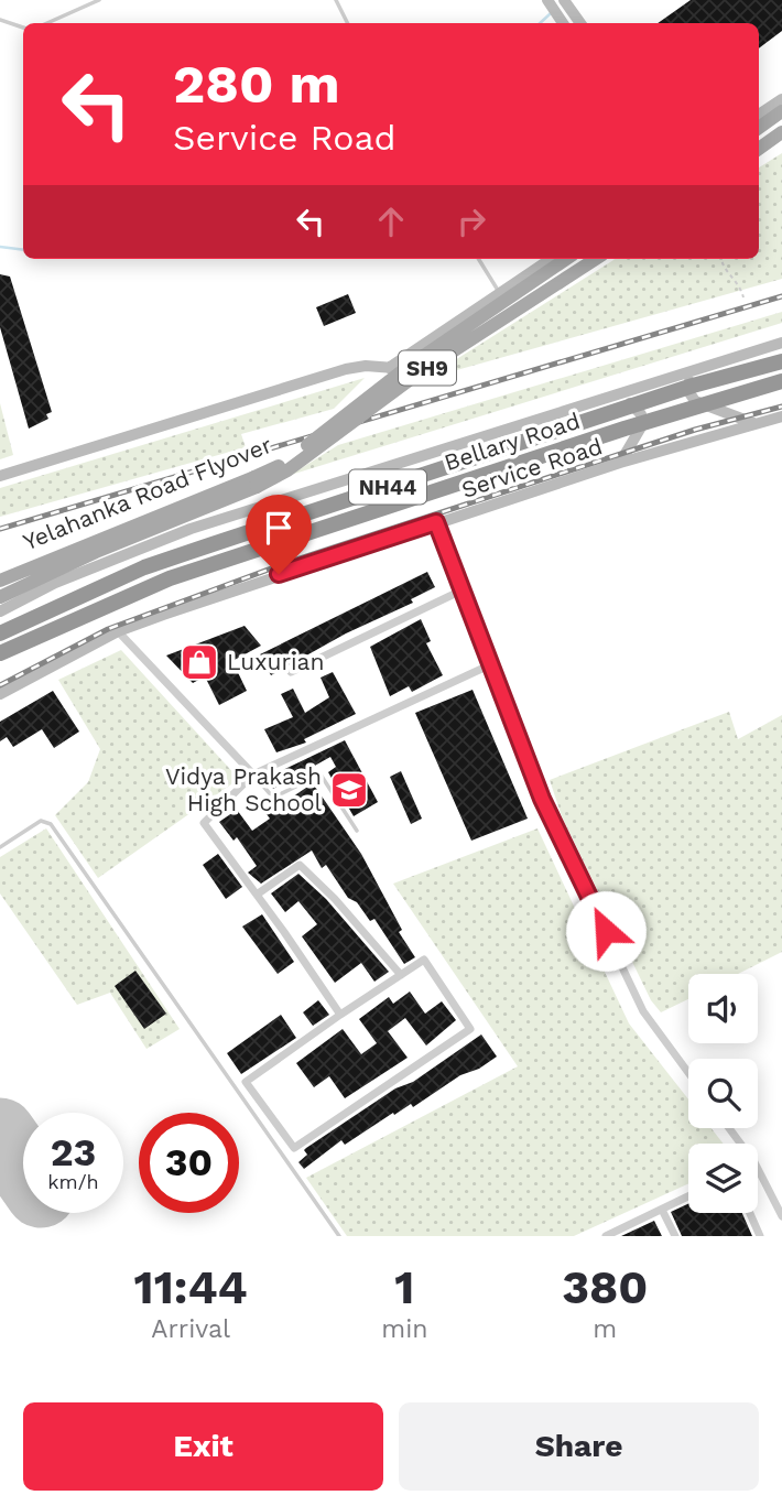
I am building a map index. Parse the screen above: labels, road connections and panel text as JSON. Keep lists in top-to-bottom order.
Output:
{
  "streets": {
    "highway": ["Bellary Road", "NH44"],
    "main road": ["SH9", "Service Road", "Yelahanka Road Flyover"]
  },
  "places": {
    "shop": ["Luxurian"],
    "school or university": ["Vidya Prakash High School"]
  },
  "page": {
    "turn": ["280 m", "Service Road"],
    "speed": "23 km/h",
    "limit": "30",
    "eta": [
      "11:44",
      "Arrival",
      "1",
      "min",
      "380",
      "m"
    ],
    "buttons": ["Exit", "Share"]
  }
}
